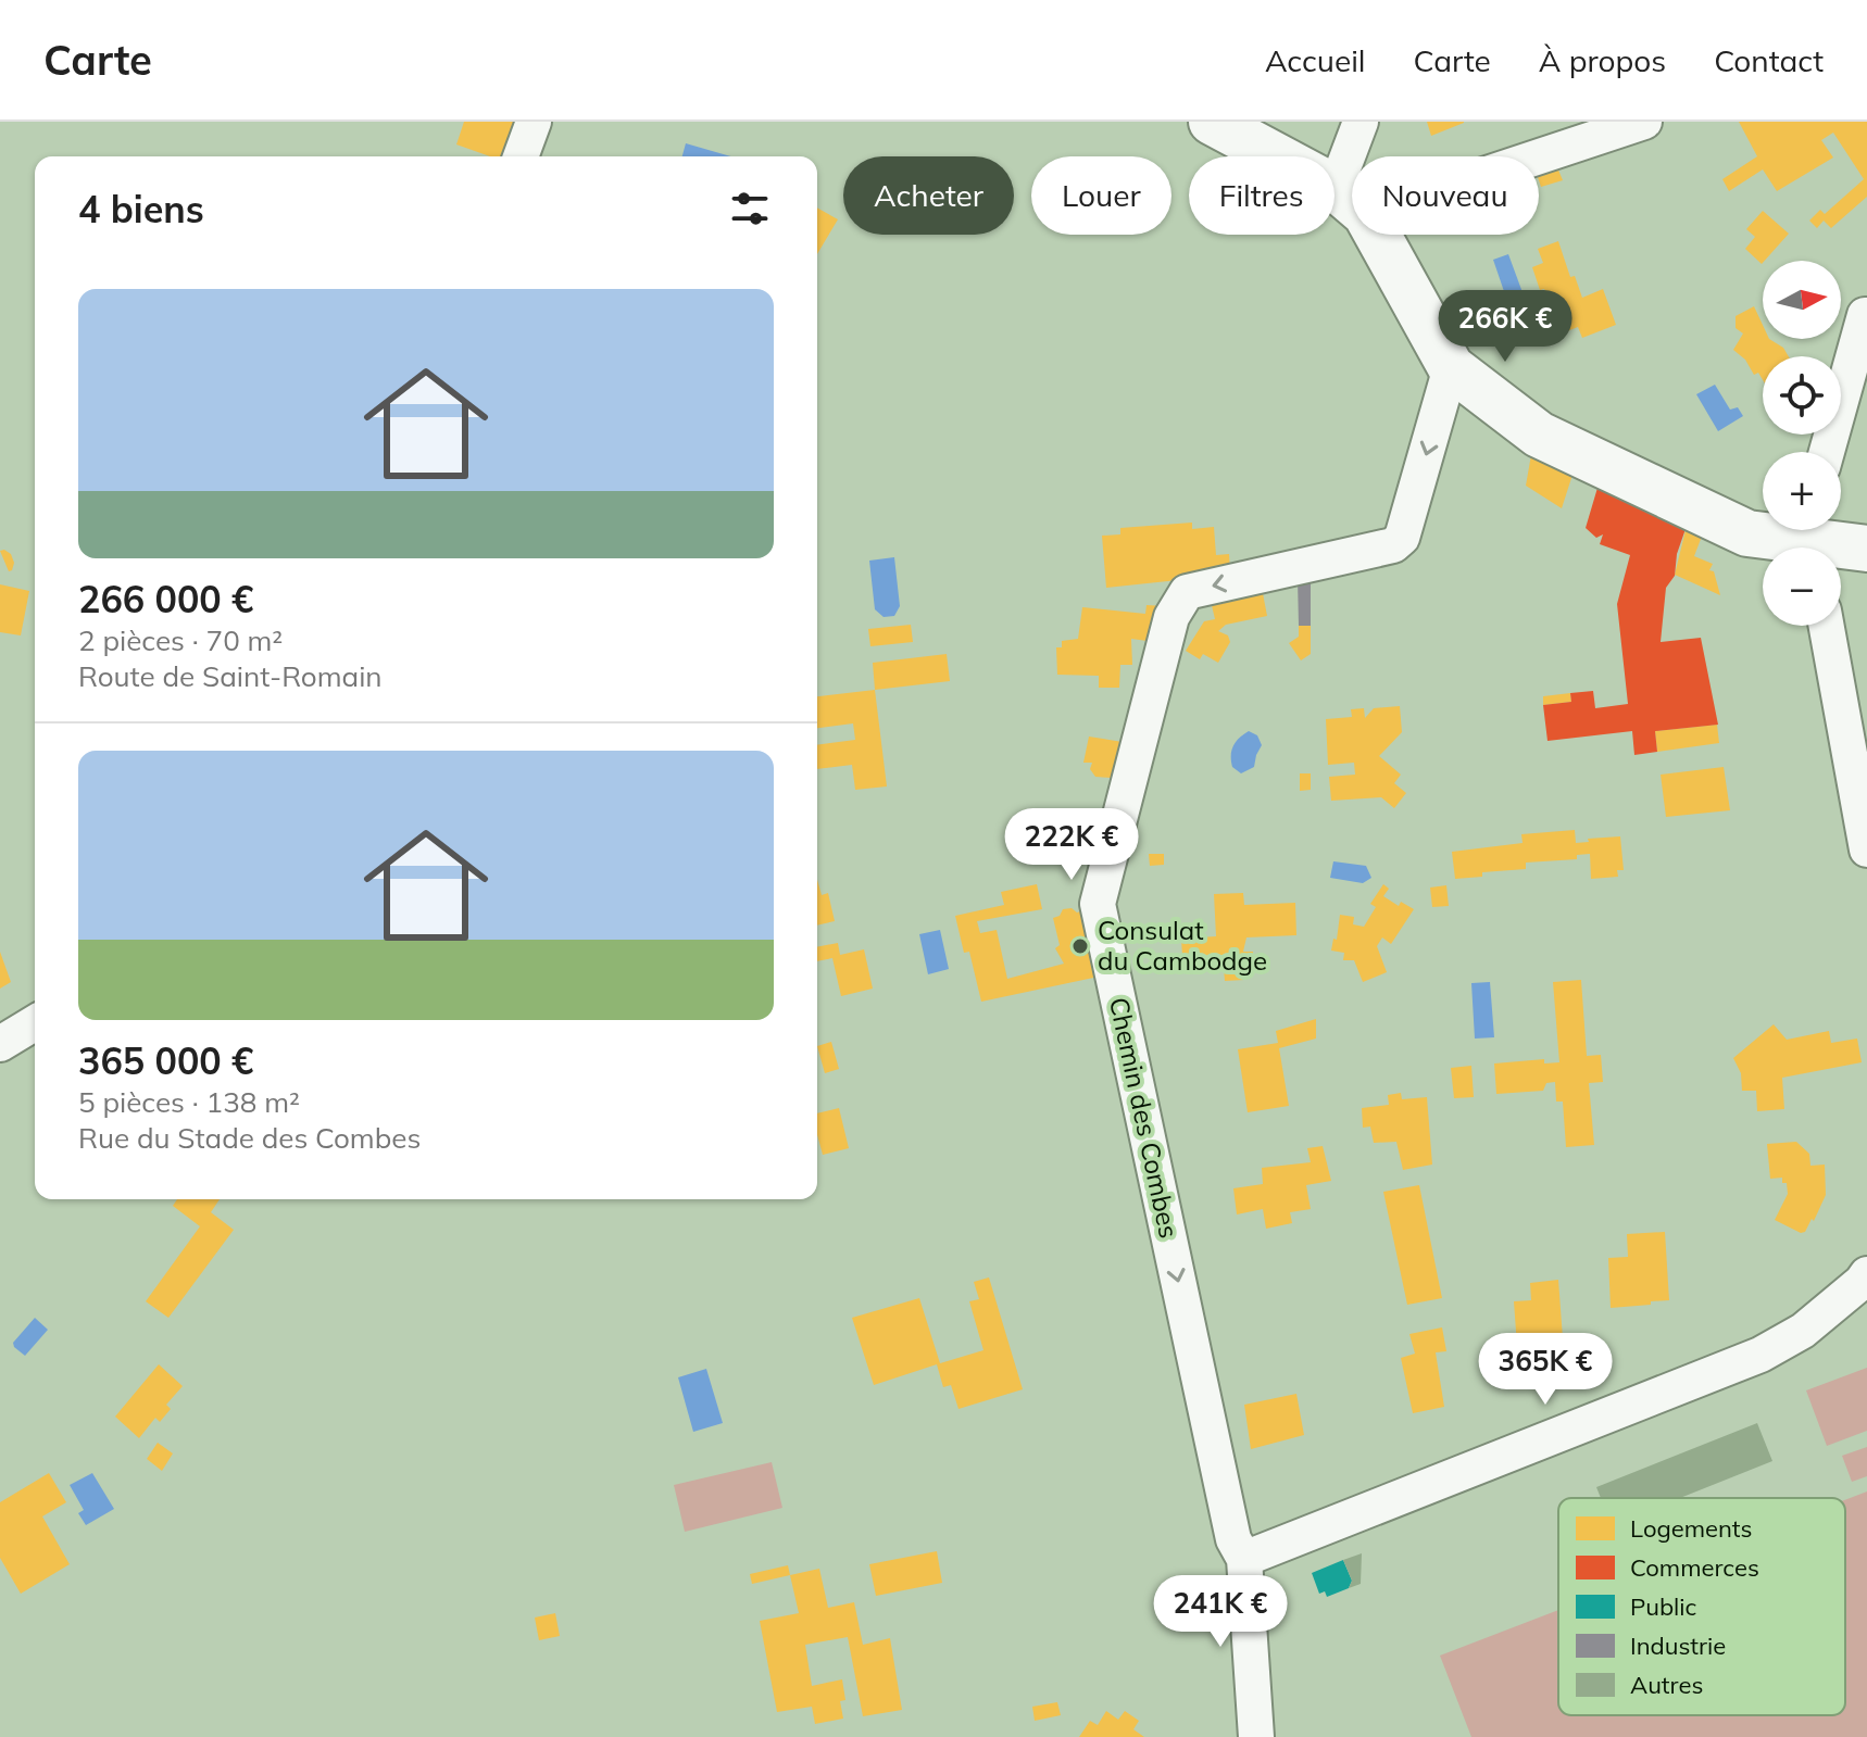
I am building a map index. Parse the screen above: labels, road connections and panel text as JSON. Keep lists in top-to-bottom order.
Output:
{
  "streets": {
    "street": ["Chemin des Combes"]
  },
  "one_way": ["Chemin des Combes"],
  "places": ["Consulat du Cambodge"],
  "legend": [
    "Logements",
    "Commerces",
    "Public",
    "Industrie",
    "Autres"
  ],
  "north": "right",
  "page": {
    "header": "Carte",
    "nav": [
      "Accueil",
      "Carte",
      "À propos",
      "Contact"
    ],
    "chip": [
      "Acheter",
      "Louer",
      "Filtres",
      "Nouveau"
    ],
    "heading": "4 biens",
    "map_buttons": ["+", "−"],
    "list": [
      {
        "name": "266 000 €",
        "note": "2 pièces · 70 m² · Route de Saint-Romain"
      },
      {
        "name": "365 000 €",
        "note": "5 pièces · 138 m² · Rue du Stade des Combes"
      }
    ],
    "price": [
      "266K €",
      "222K €",
      "365K €",
      "241K €"
    ]
  }
}
